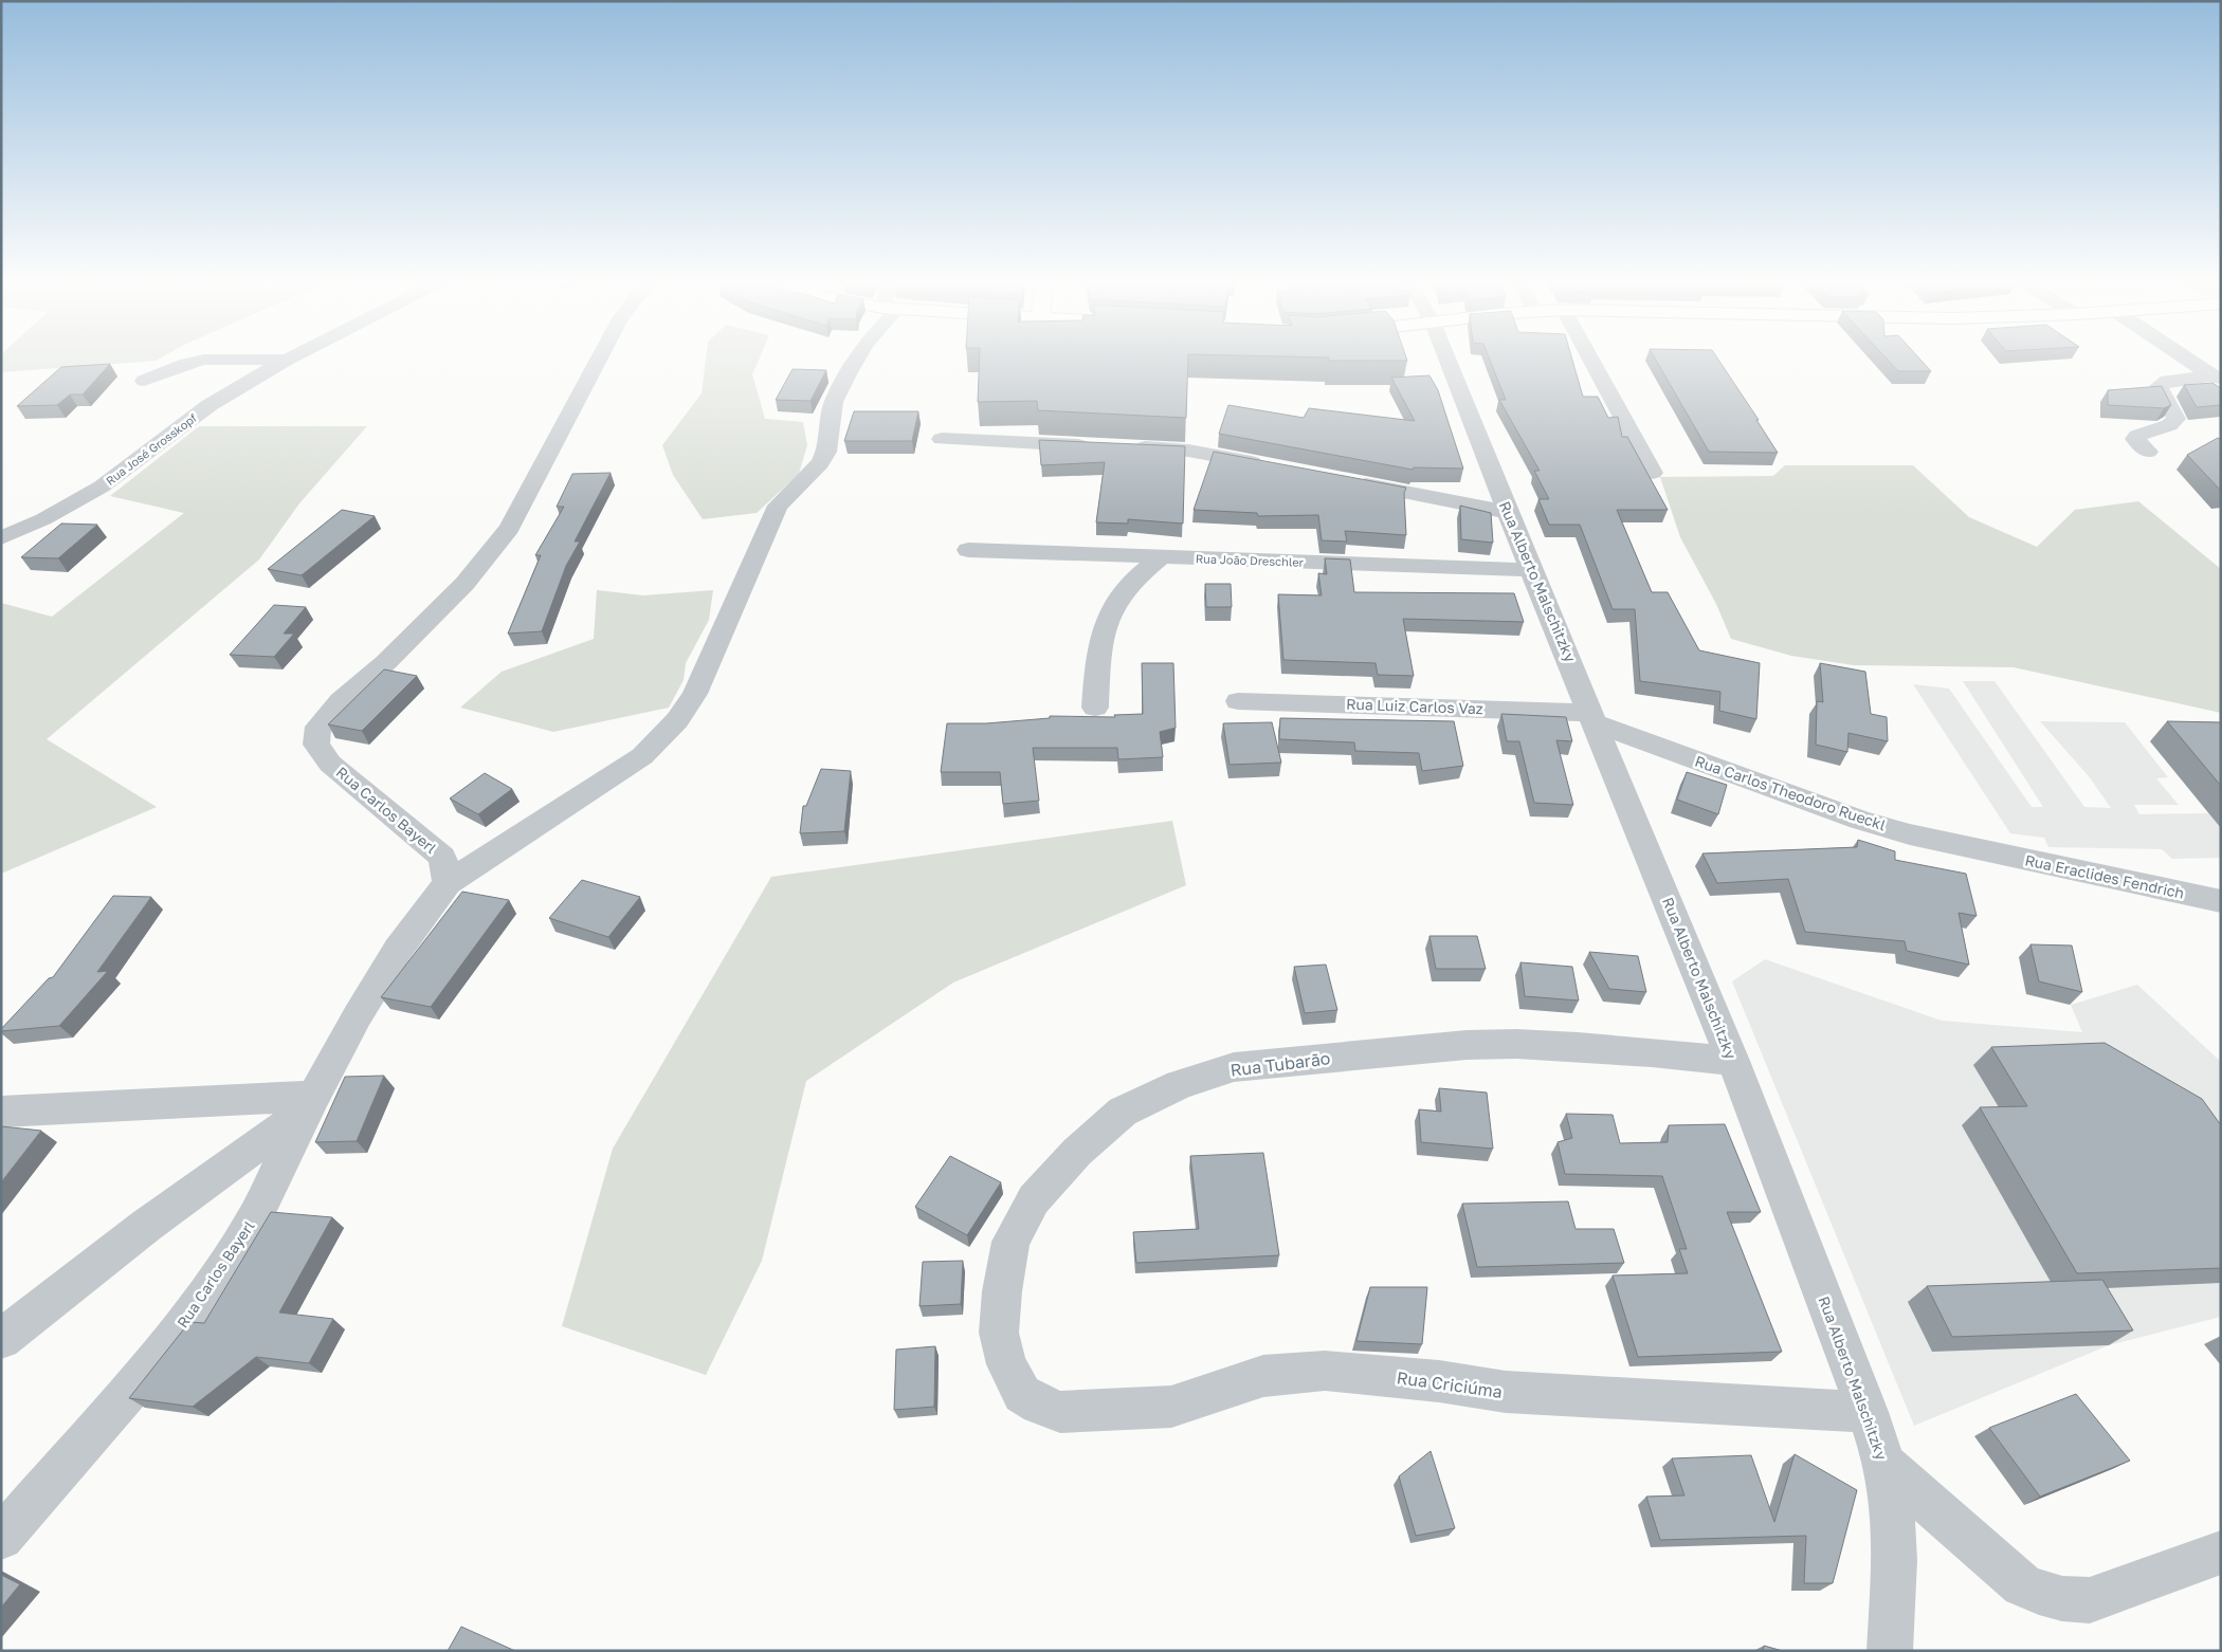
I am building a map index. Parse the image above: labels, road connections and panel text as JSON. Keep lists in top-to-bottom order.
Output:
{
  "streets": {
    "street": [
      "Rua José Grosskopf",
      "Rua João Dreschler",
      "Rua Alberto Malschitzky",
      "Rua Luiz Carlos Vaz",
      "Rua Carlos Theodoro Rueckl",
      "Rua Carlos Bayerl",
      "Rua Eraclides Fendrich",
      "Rua Tubarão",
      "Rua Criciúma"
    ]
  },
  "crossings": [
    ["Rua João Dreschler", "Rua Alberto Malschitzky"],
    ["Rua Alberto Malschitzky", "Rua Luiz Carlos Vaz"],
    ["Rua Alberto Malschitzky", "Rua Carlos Theodoro Rueckl"],
    ["Rua Alberto Malschitzky", "Rua Tubarão"],
    ["Rua Alberto Malschitzky", "Rua Criciúma"],
    ["Rua Luiz Carlos Vaz", "Rua Carlos Theodoro Rueckl"],
    ["Rua Carlos Theodoro Rueckl", "Rua Eraclides Fendrich"],
    ["Rua Tubarão", "Rua Criciúma"]
  ]
}
